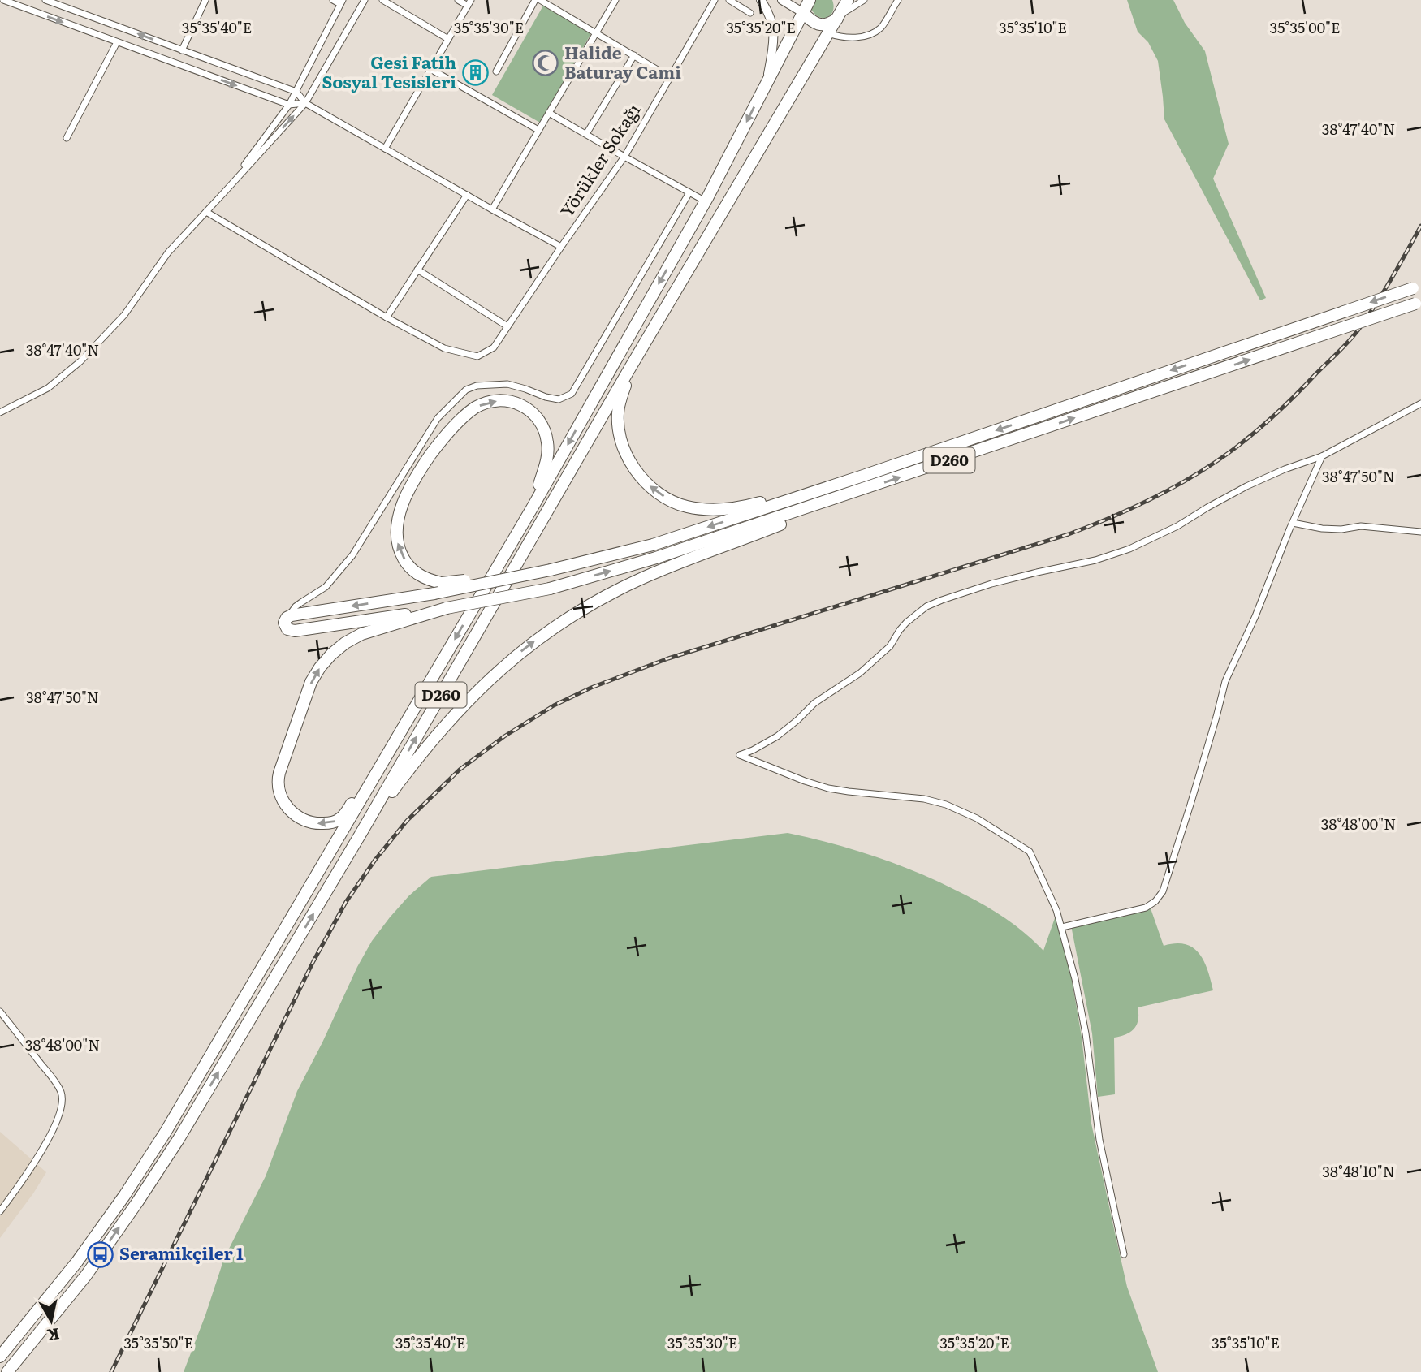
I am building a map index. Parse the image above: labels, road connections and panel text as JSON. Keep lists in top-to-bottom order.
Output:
{
  "streets": {
    "highway": ["D260"],
    "street": ["Yörükler Sokağı"]
  },
  "places": {
    "mosque": ["Halide Baturay Cami"],
    "building": ["Gesi Fatih Sosyal Tesisleri"],
    "bus stop": ["Seramikçiler 1"]
  },
  "north": "bottom",
  "coordinates": [
    "35°35'40\"E",
    "35°35'30\"E",
    "35°35'20\"E",
    "35°35'10\"E",
    "35°35'00\"E",
    "38°47'40\"N",
    "38°47'50\"N",
    "38°48'00\"N",
    "38°48'10\"N",
    "35°35'50\"E"
  ]
}
